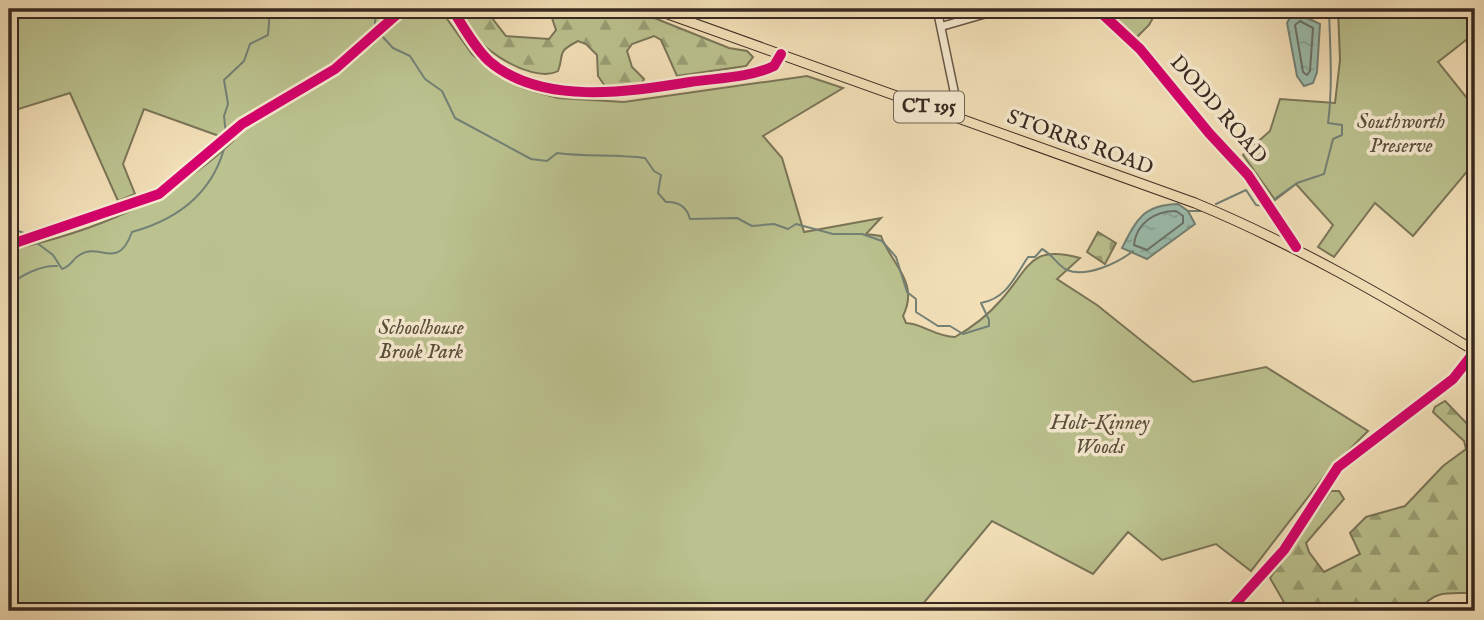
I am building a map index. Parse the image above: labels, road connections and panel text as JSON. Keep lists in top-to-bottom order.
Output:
{
  "streets": {
    "main road": ["CT 195", "STORRS ROAD"],
    "street": ["DODD ROAD"]
  },
  "crossings": [
    ["DODD ROAD", "STORRS ROAD"]
  ],
  "parks": ["Southworth Preserve", "Schoolhouse Brook Park", "Holt–Kinney Woods"]
}
